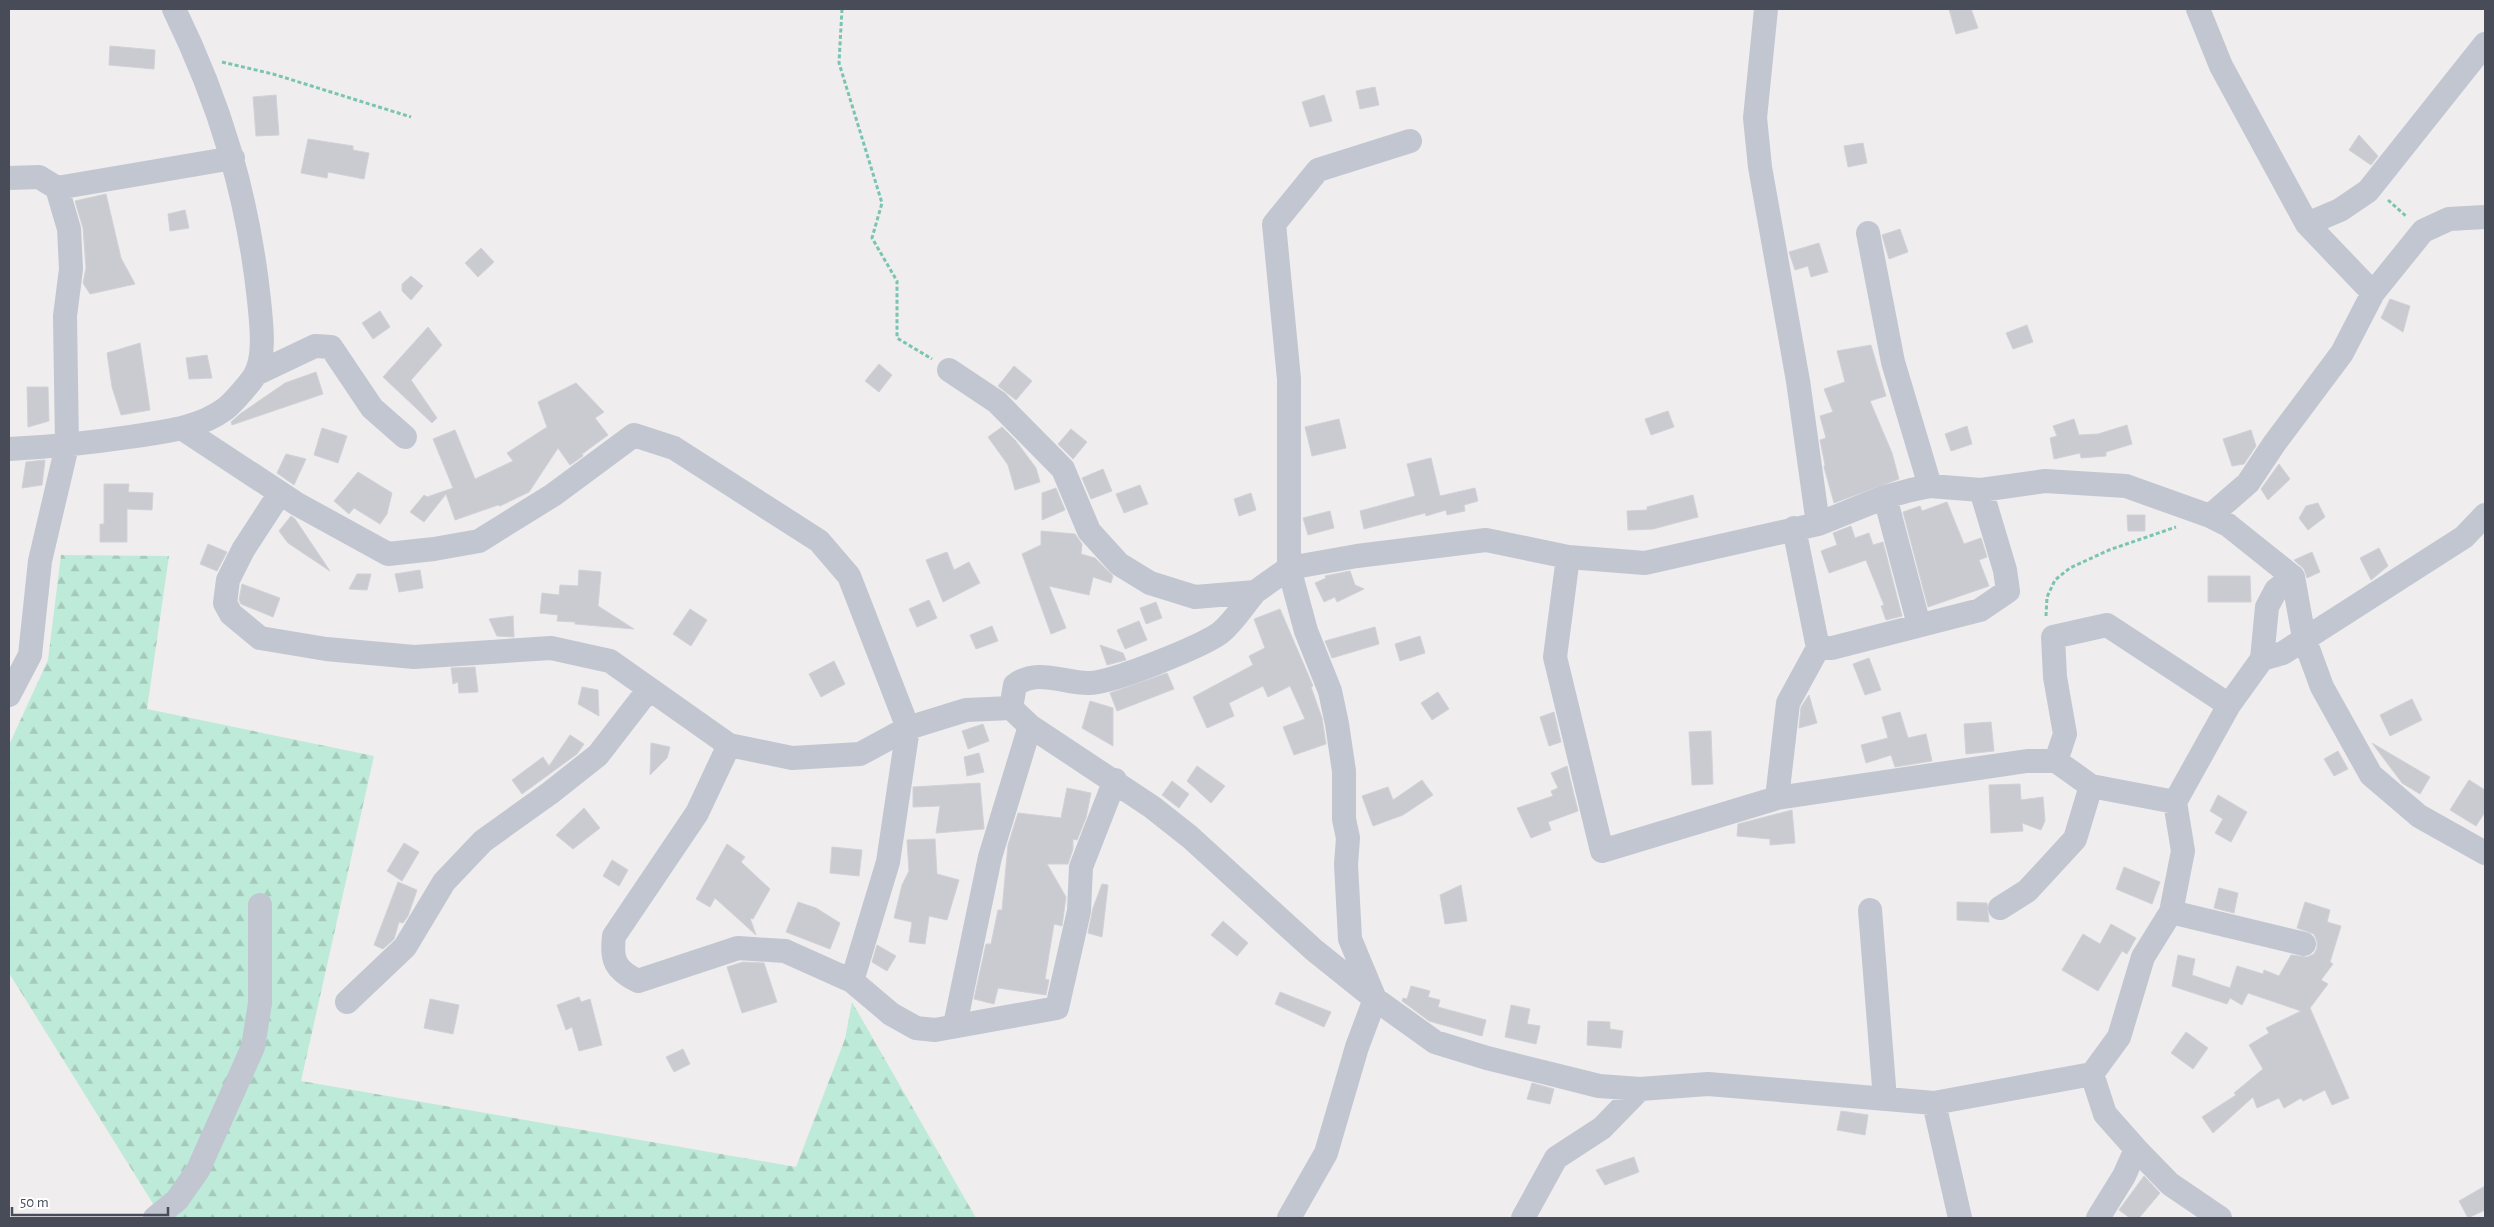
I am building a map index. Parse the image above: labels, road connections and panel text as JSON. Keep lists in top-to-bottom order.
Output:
{
  "scale_bar": "50 m"
}
